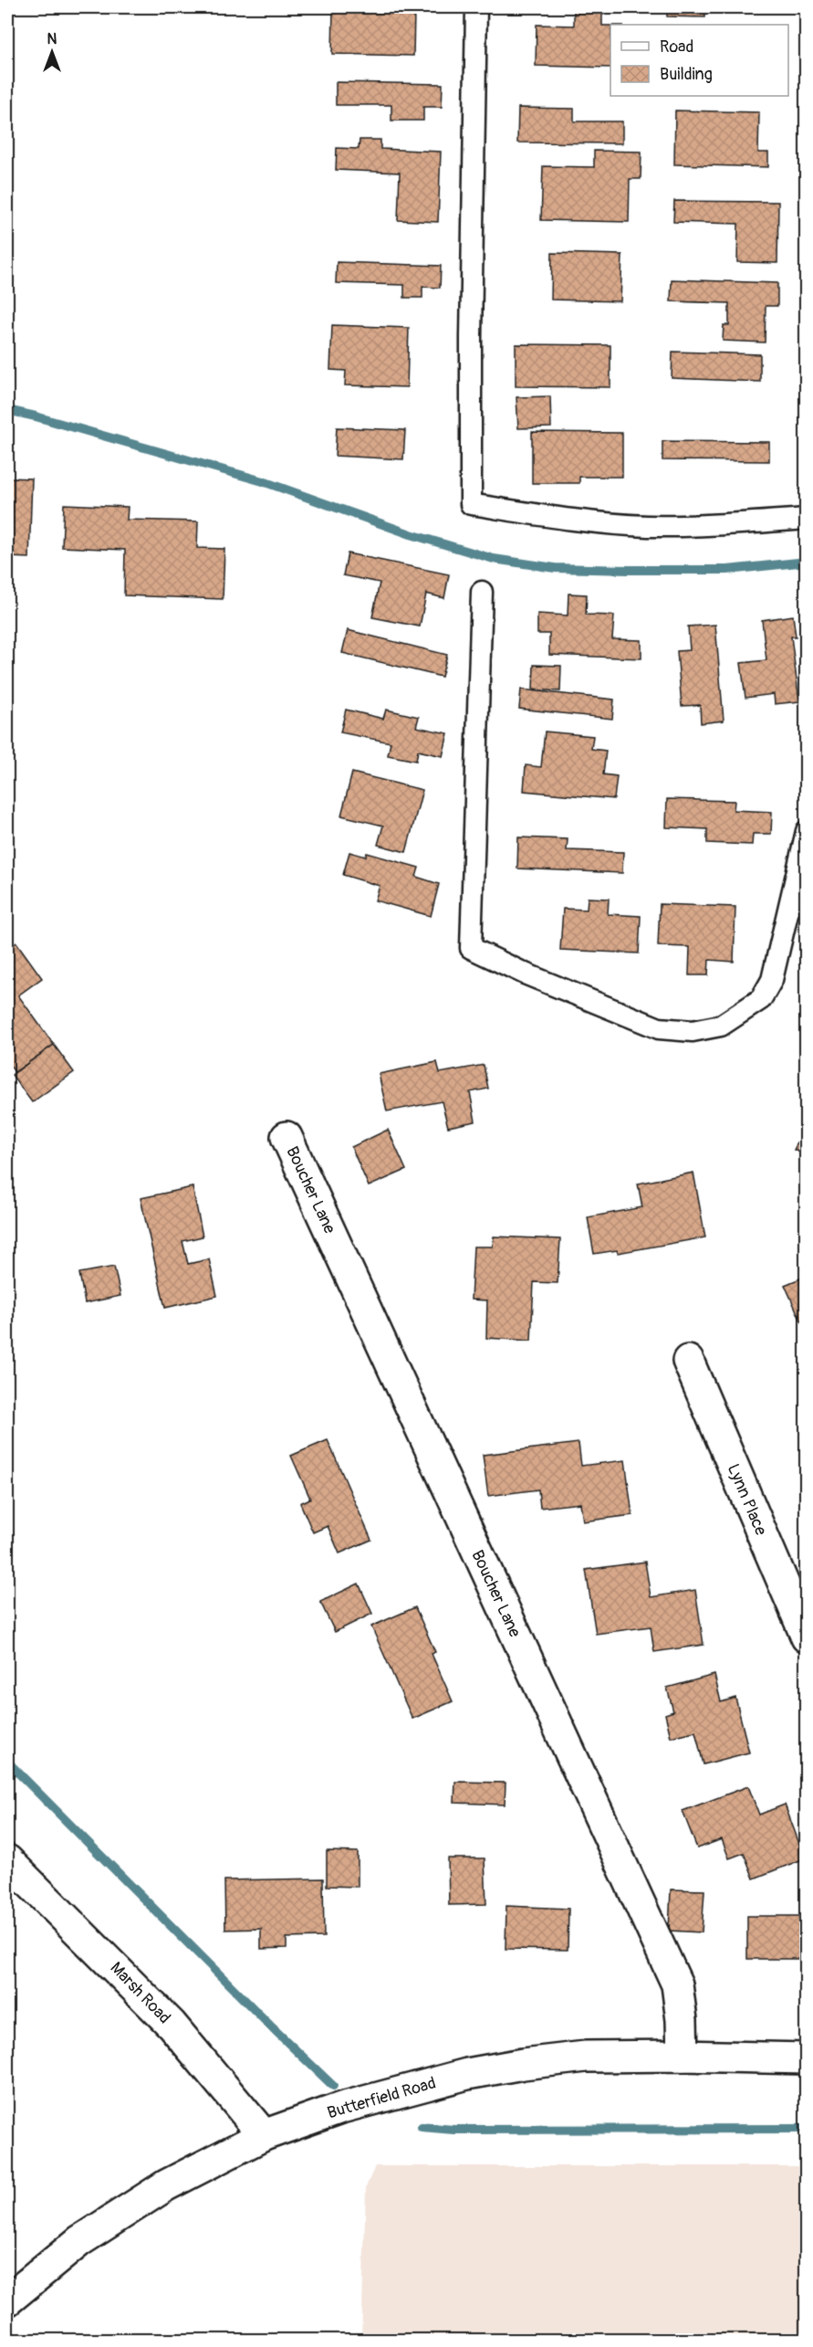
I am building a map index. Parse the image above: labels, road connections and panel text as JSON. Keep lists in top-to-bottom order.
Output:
{
  "streets": {
    "street": [
      "Boucher Lane",
      "Lynn Place",
      "Marsh Road",
      "Butterfield Road"
    ]
  },
  "crossings": [
    ["Boucher Lane", "Butterfield Road"],
    ["Marsh Road", "Butterfield Road"]
  ],
  "legend": ["Road", "Building"],
  "north": "top"
}
